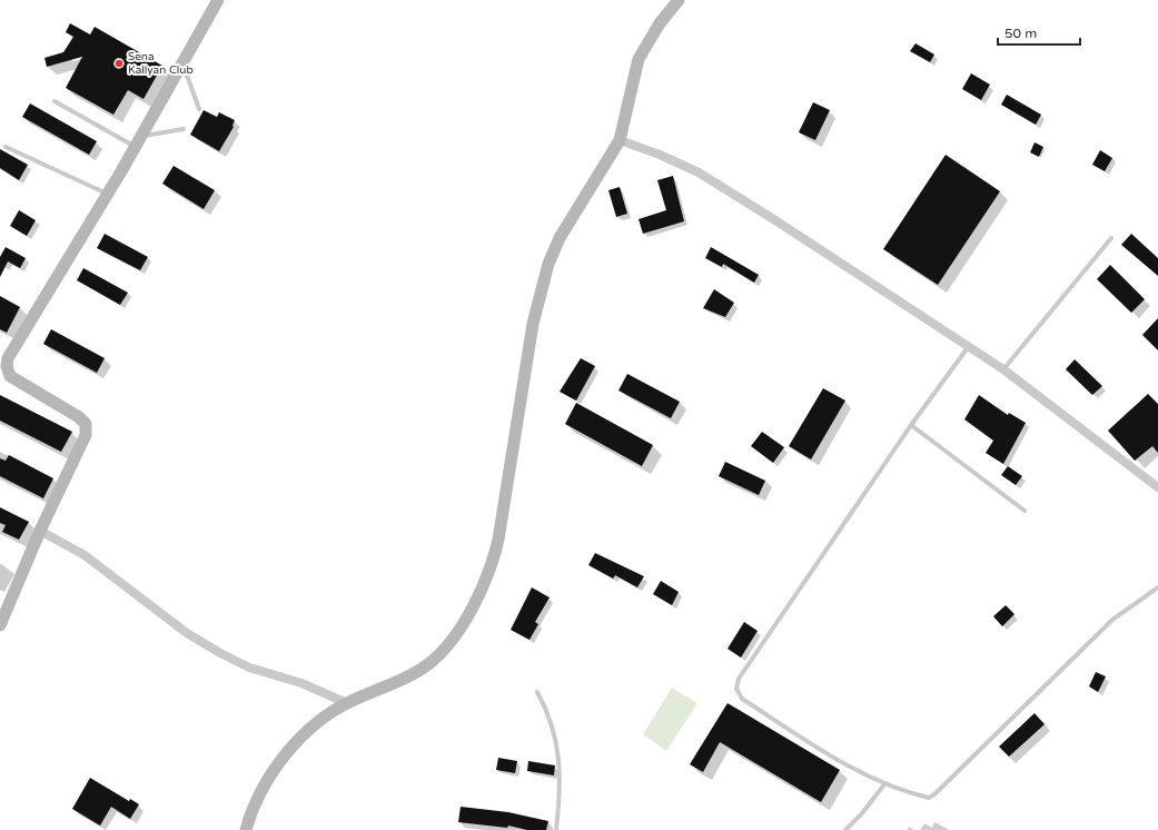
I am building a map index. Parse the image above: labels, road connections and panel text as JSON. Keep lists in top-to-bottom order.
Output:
{
  "places": ["Sena Kallyan Club"],
  "scale_bar": "50 m"
}
